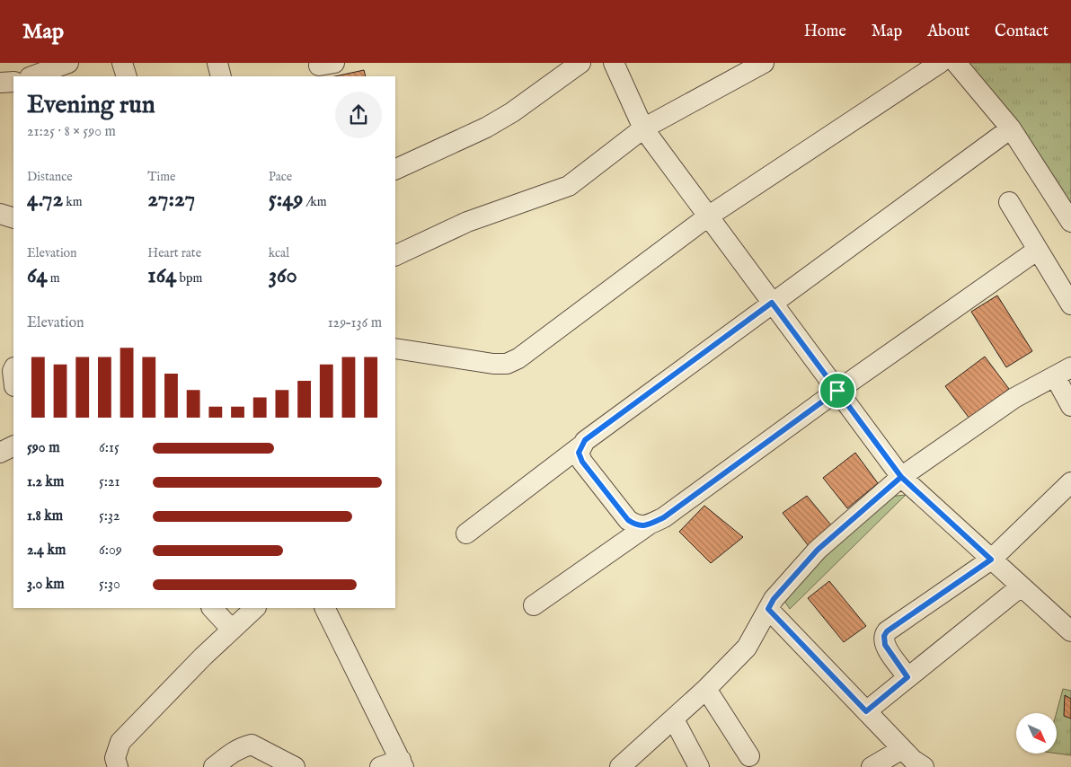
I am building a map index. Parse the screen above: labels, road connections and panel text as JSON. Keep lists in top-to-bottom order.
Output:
{
  "north": "bottom right",
  "page": {
    "header": "Map",
    "nav": [
      "Home",
      "Map",
      "About",
      "Contact"
    ],
    "heading": ["Evening run", "21:25 · 8 × 590 m"],
    "stats": [
      ["Distance", "4.72 km"],
      ["Time", "27:27"],
      ["Pace", "5:49 /km"],
      ["Elevation", "64 m"],
      ["Heart rate", "164 bpm"],
      ["kcal", "360"]
    ],
    "chart": ["Elevation", "129–136 m"],
    "list": [
      {
        "name": "590 m",
        "note": "6:15"
      },
      {
        "name": "1.2 km",
        "note": "5:21"
      },
      {
        "name": "1.8 km",
        "note": "5:32"
      },
      {
        "name": "2.4 km",
        "note": "6:09"
      },
      {
        "name": "3.0 km",
        "note": "5:30"
      }
    ]
  }
}
